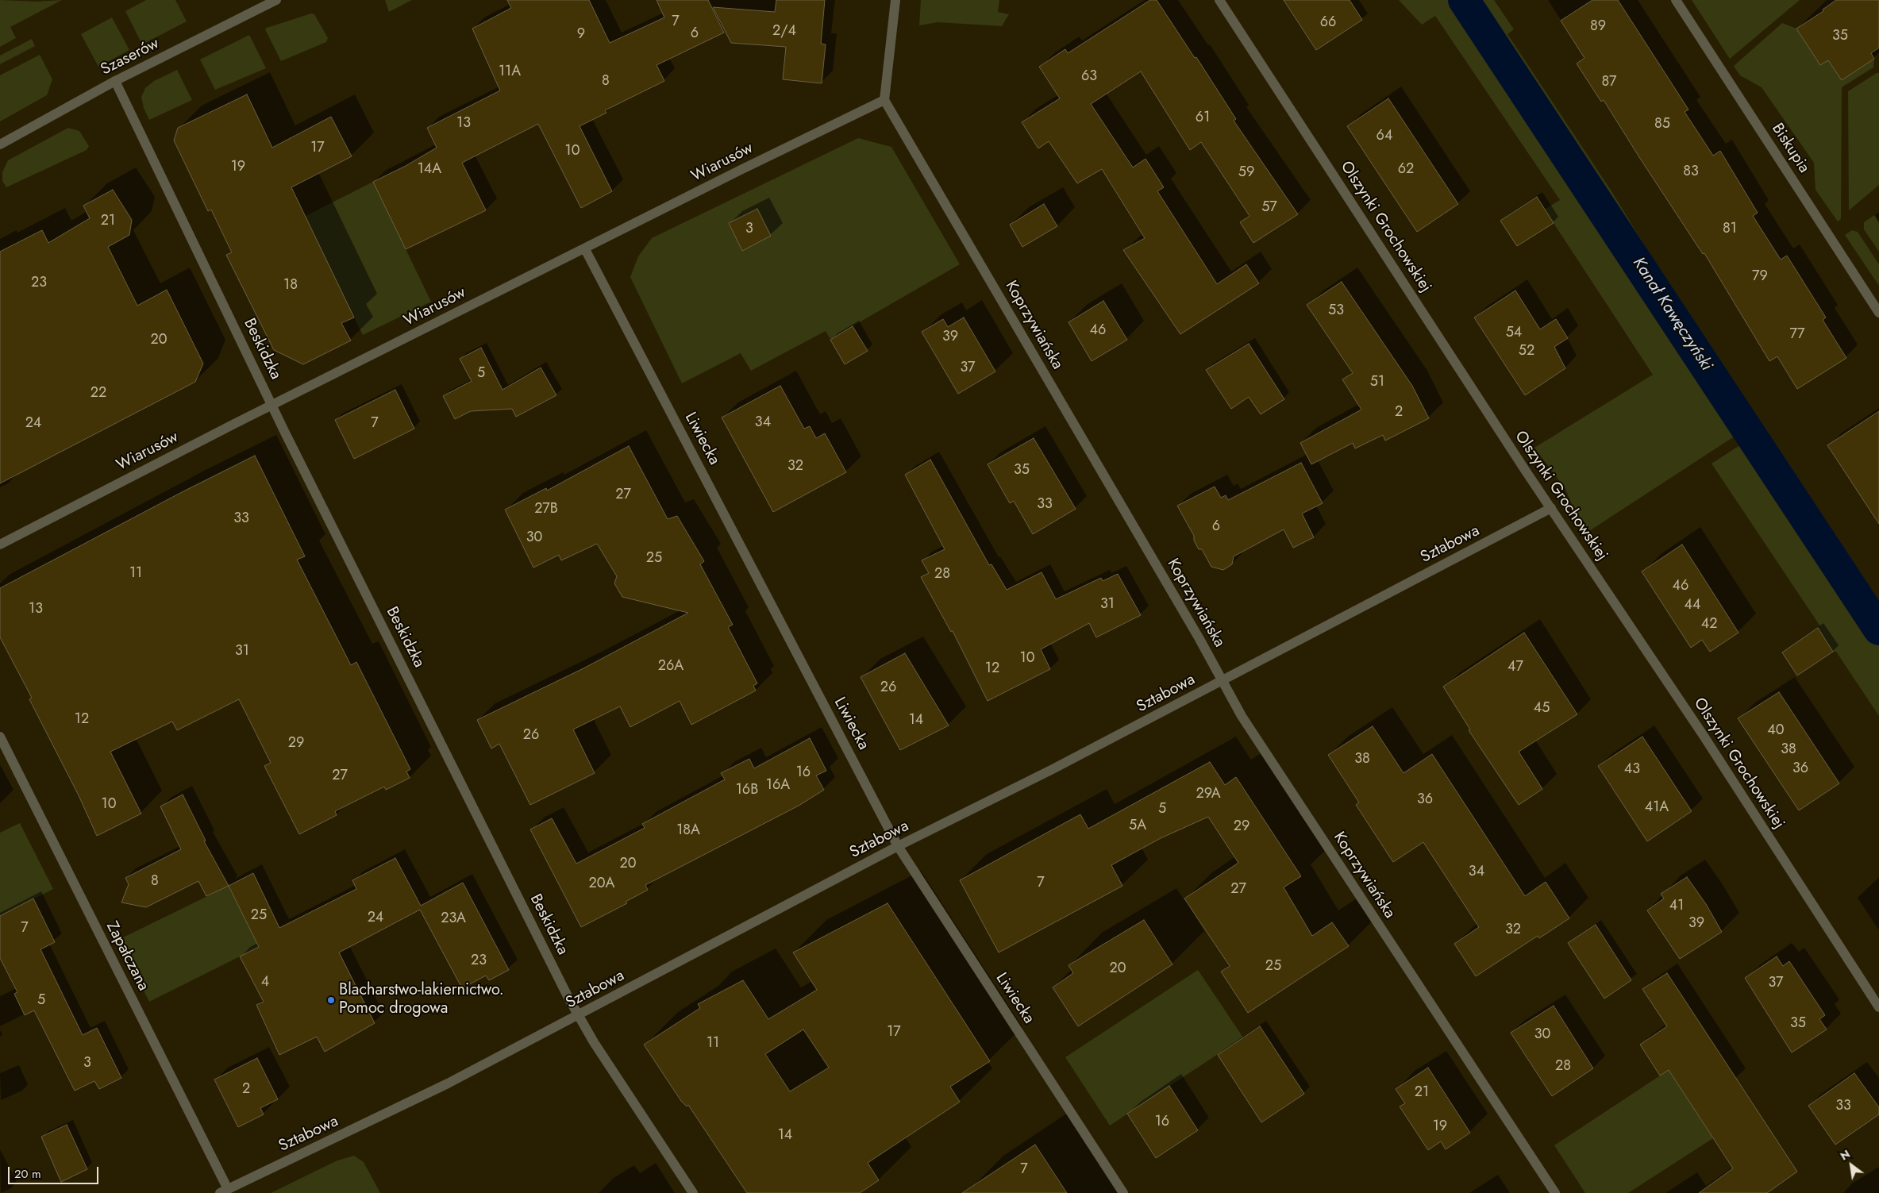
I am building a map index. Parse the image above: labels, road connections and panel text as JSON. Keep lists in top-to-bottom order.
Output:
{
  "streets": {
    "street": [
      "Szaserów",
      "Biskupia",
      "Wiarusów",
      "Olszynki Grochowskiej",
      "Koprzywiańska",
      "Beskidzka",
      "Liwiecka",
      "Sztabowa",
      "Zapałczana"
    ]
  },
  "crossings": [
    ["Szaserów", "Beskidzka"],
    ["Wiarusów", "Koprzywiańska"],
    ["Wiarusów", "Beskidzka"],
    ["Wiarusów", "Liwiecka"],
    ["Olszynki Grochowskiej", "Sztabowa"],
    ["Koprzywiańska", "Sztabowa"],
    ["Beskidzka", "Sztabowa"],
    ["Liwiecka", "Sztabowa"],
    ["Sztabowa", "Zapałczana"]
  ],
  "water": ["Kanał Kawęczyński"],
  "places": ["Blacharstwo-lakiernictwo. Pomoc drogowa"],
  "house_numbers": [
    "7",
    "66",
    "89",
    "2/4",
    "6",
    "9",
    "35",
    "11A",
    "63",
    "8",
    "87",
    "61",
    "13",
    "85",
    "64",
    "17",
    "10",
    "19",
    "14A",
    "62",
    "83",
    "59",
    "57",
    "21",
    "3",
    "81",
    "79",
    "23",
    "18",
    "53",
    "46",
    "54",
    "77",
    "39",
    "20",
    "52",
    "37",
    "5",
    "51",
    "22",
    "2",
    "34",
    "24",
    "7",
    "32",
    "35",
    "27",
    "33",
    "27B",
    "33",
    "6",
    "30",
    "25",
    "11",
    "28",
    "46",
    "31",
    "44",
    "13",
    "42",
    "31",
    "10",
    "26A",
    "47",
    "12",
    "26",
    "45",
    "12",
    "14",
    "40",
    "26",
    "29",
    "38",
    "38",
    "36",
    "43",
    "16",
    "27",
    "16A",
    "16B",
    "29A",
    "36",
    "10",
    "41A",
    "5",
    "5A",
    "29",
    "18A",
    "20",
    "34",
    "8",
    "7",
    "20A",
    "27",
    "41",
    "25",
    "24",
    "23A",
    "39",
    "7",
    "32",
    "23",
    "25",
    "20",
    "4",
    "37",
    "5",
    "35",
    "17",
    "30",
    "11",
    "3",
    "28",
    "2",
    "21",
    "33",
    "16",
    "19",
    "14",
    "7"
  ],
  "scale_bar": "20 m",
  "north": "top left"
}
